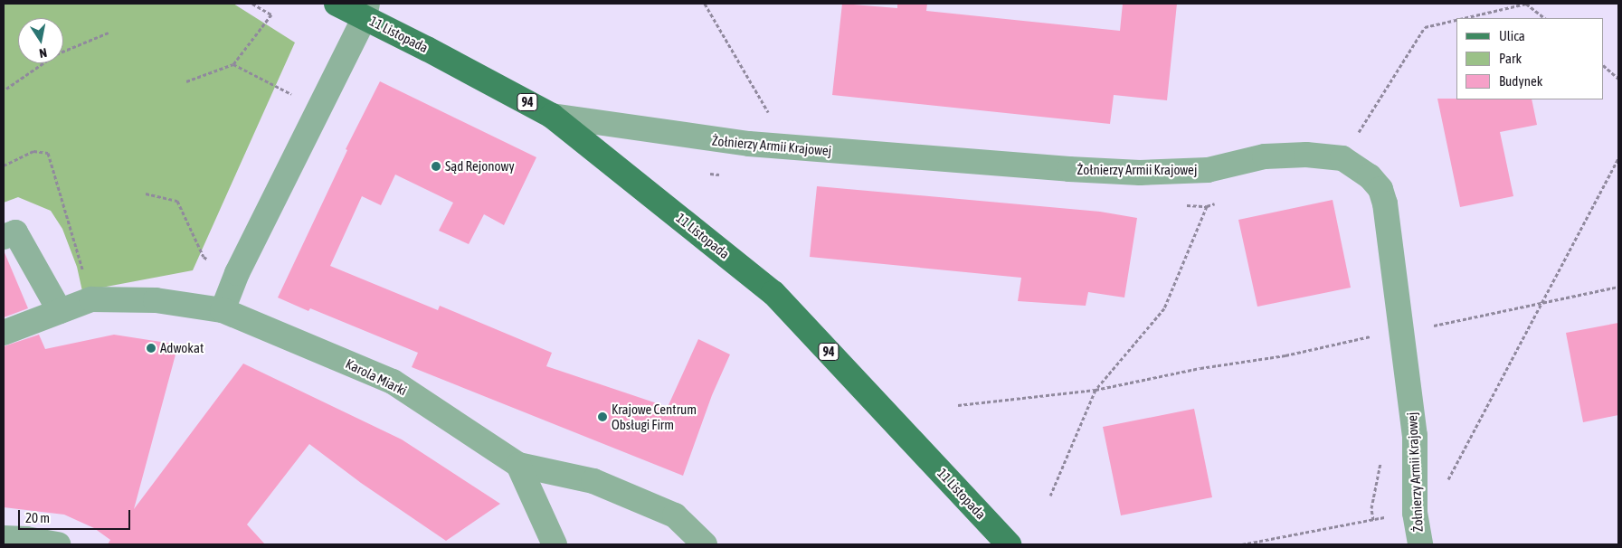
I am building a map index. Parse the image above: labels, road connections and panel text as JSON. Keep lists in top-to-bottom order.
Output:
{
  "streets": {
    "main road": ["11 Listopada", "94"],
    "street": ["Żołnierzy Armii Krajowej", "Karola Miarki"]
  },
  "crossings": [
    ["11 Listopada", "Żołnierzy Armii Krajowej"]
  ],
  "places": ["Sąd Rejonowy", "Adwokat", "Krajowe Centrum Obsługi Firm"],
  "legend": ["Ulica", "Park", "Budynek"],
  "scale_bar": "20 m",
  "north": "bottom"
}
